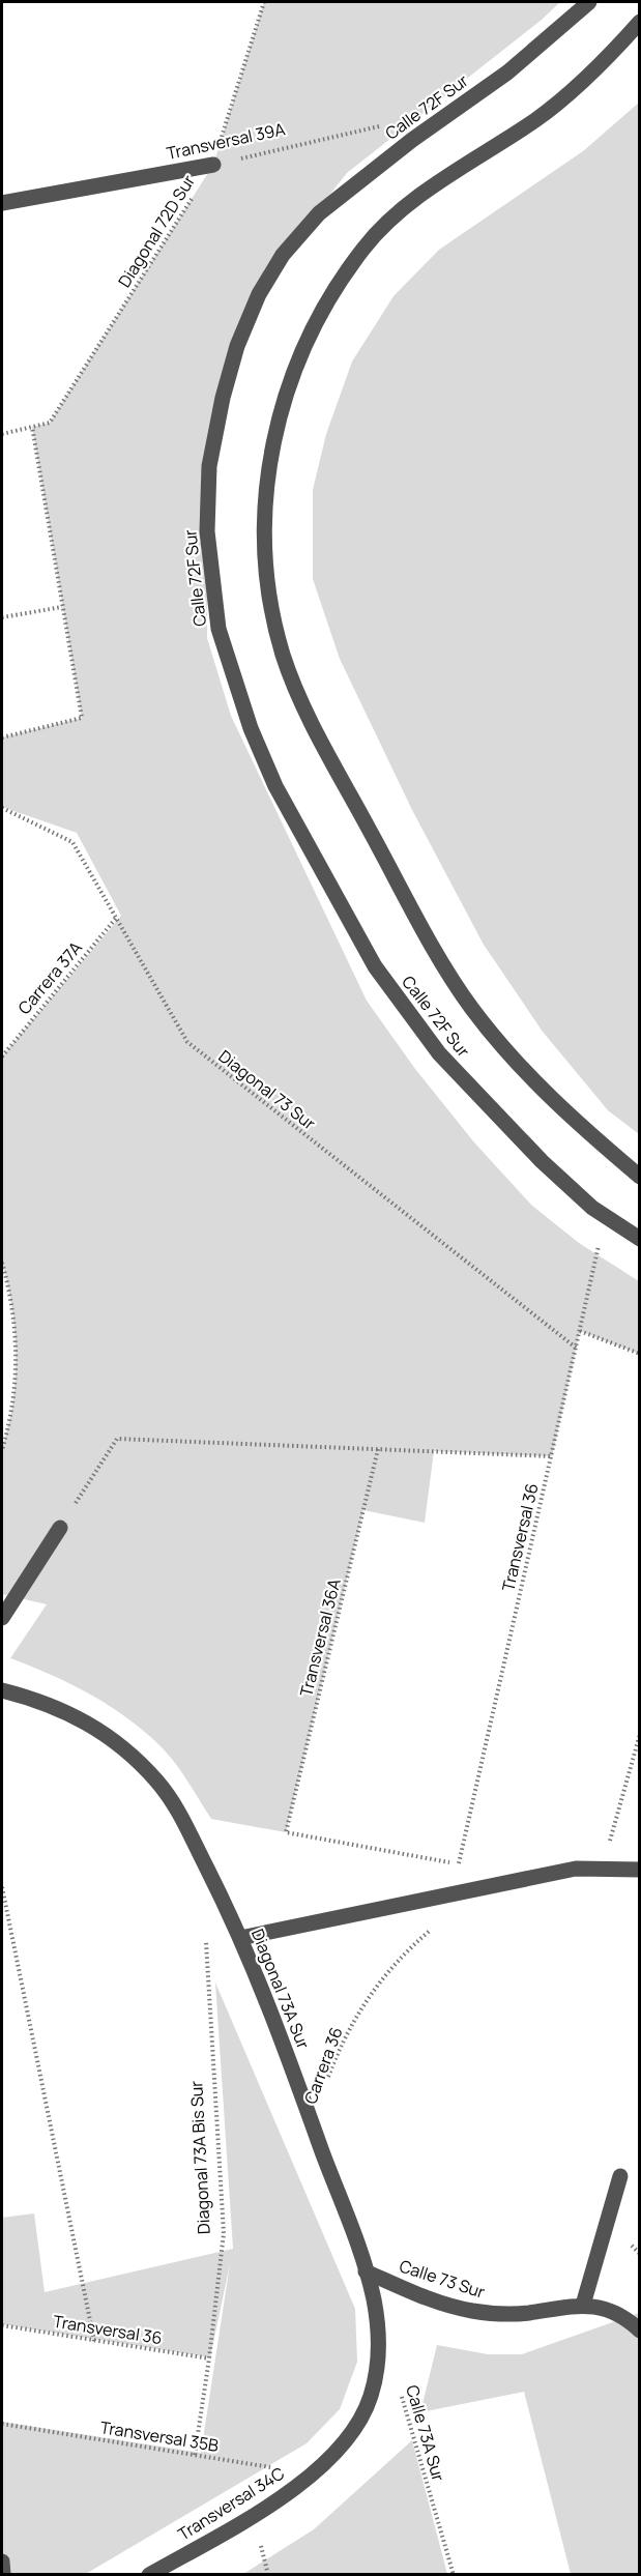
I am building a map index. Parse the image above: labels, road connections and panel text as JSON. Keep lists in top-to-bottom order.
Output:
{
  "streets": {
    "street": [
      "Calle 72F Sur",
      "Transversal 39A",
      "Diagonal 73A Sur",
      "Calle 73 Sur",
      "Transversal 34C"
    ],
    "path": [
      "Diagonal 72D Sur",
      "Carrera 37A",
      "Diagonal 73 Sur",
      "Transversal 36",
      "Transversal 36A",
      "Carrera 36",
      "Diagonal 73A Bis Sur",
      "Calle 73A Sur",
      "Transversal 35B"
    ]
  },
  "crossings": [
    ["Calle 72F Sur", "Transversal 36"],
    ["Transversal 39A", "Diagonal 72D Sur"],
    ["Carrera 37A", "Diagonal 73 Sur"],
    ["Diagonal 73 Sur", "Transversal 36"],
    ["Transversal 36", "Transversal 36A"],
    ["Transversal 36", "Diagonal 73A Bis Sur"],
    ["Diagonal 73A Sur", "Carrera 36"],
    ["Diagonal 73A Sur", "Calle 73 Sur"],
    ["Diagonal 73A Sur", "Transversal 34C"],
    ["Diagonal 73A Bis Sur", "Transversal 35B"],
    ["Transversal 35B", "Transversal 34C"]
  ]
}
